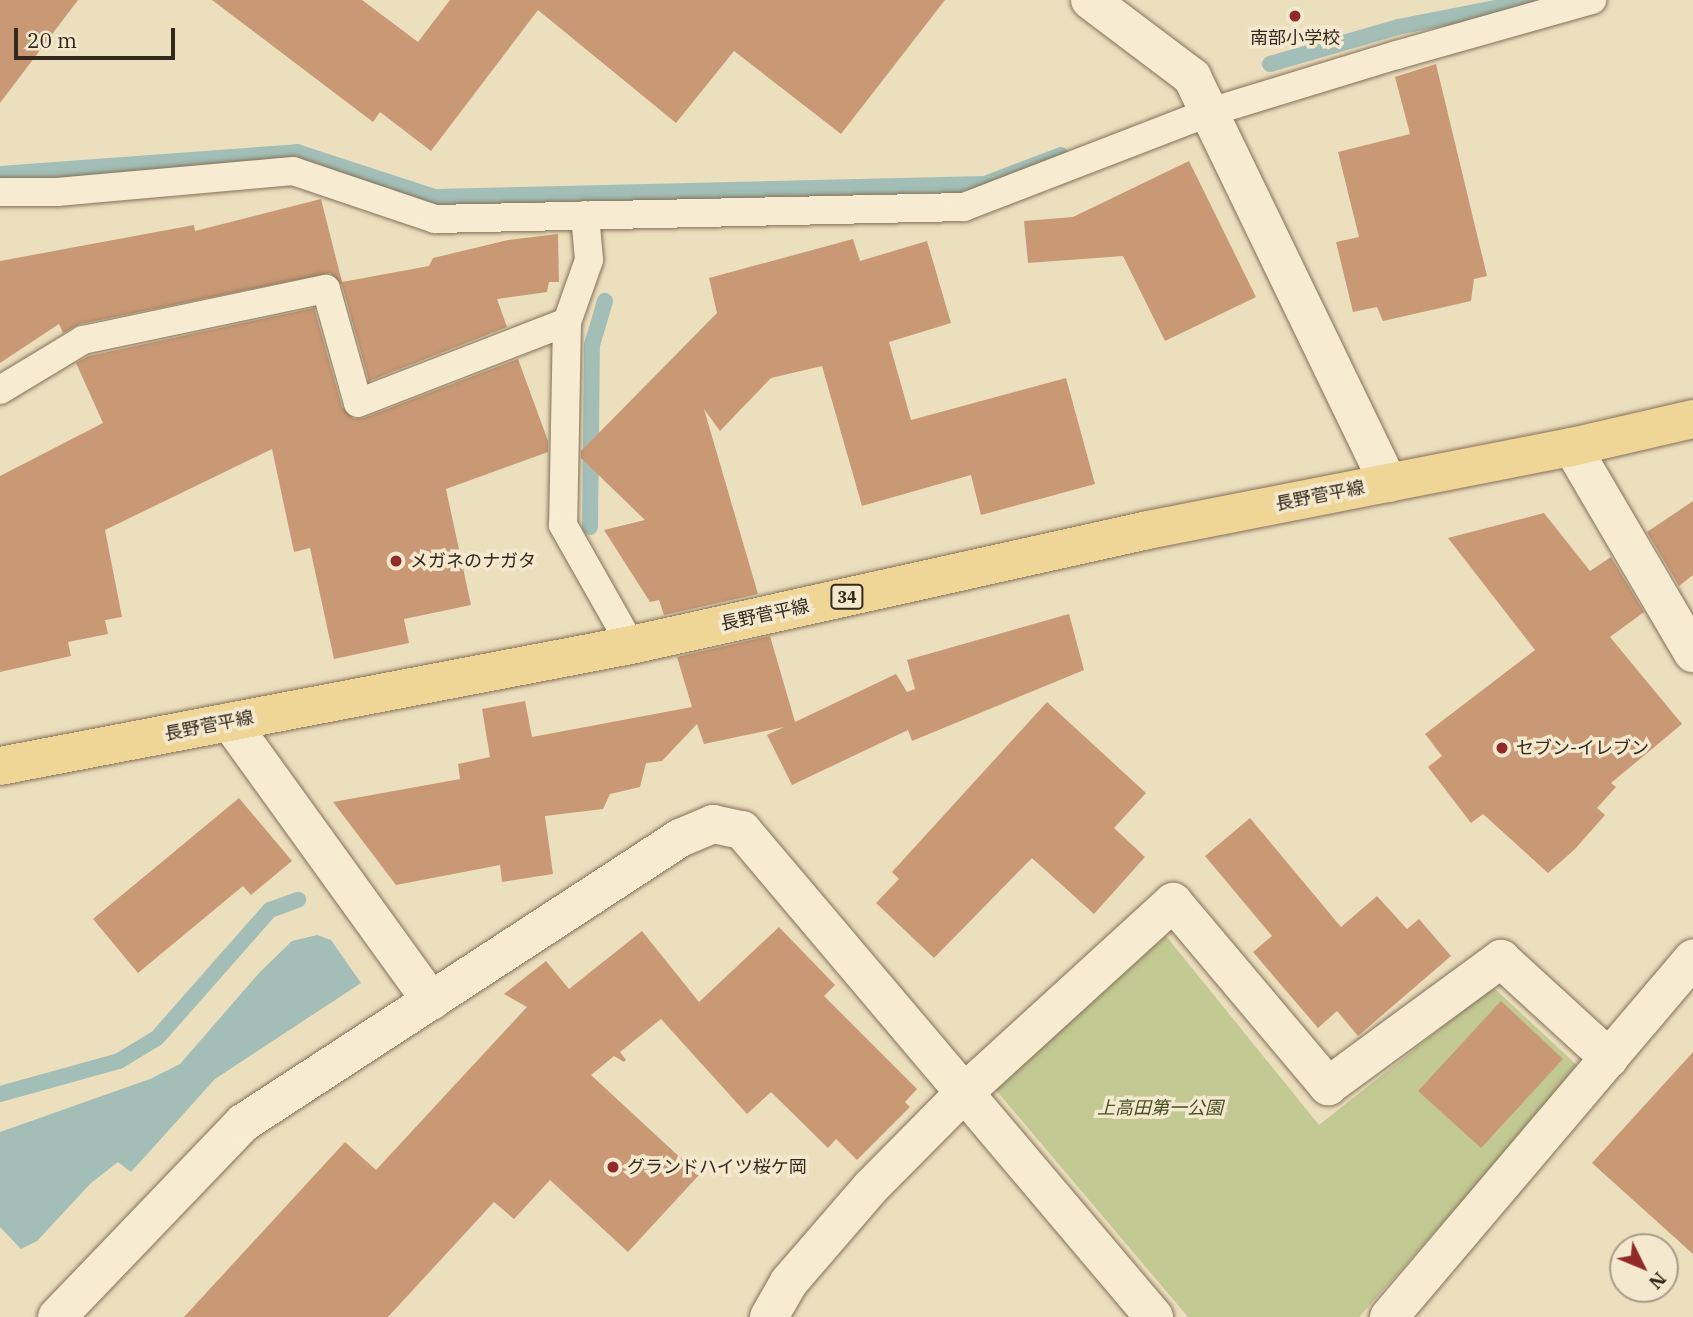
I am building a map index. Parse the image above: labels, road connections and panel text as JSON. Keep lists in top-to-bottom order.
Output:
{
  "streets": {
    "main road": ["長野菅平線", "34"]
  },
  "parks": ["上高田第一公園"],
  "places": [
    "南部小学校",
    "メガネのナガタ",
    "セブン-イレブン",
    "グランドハイツ桜ケ岡"
  ],
  "scale_bar": "20 m",
  "north": "bottom right"
}
